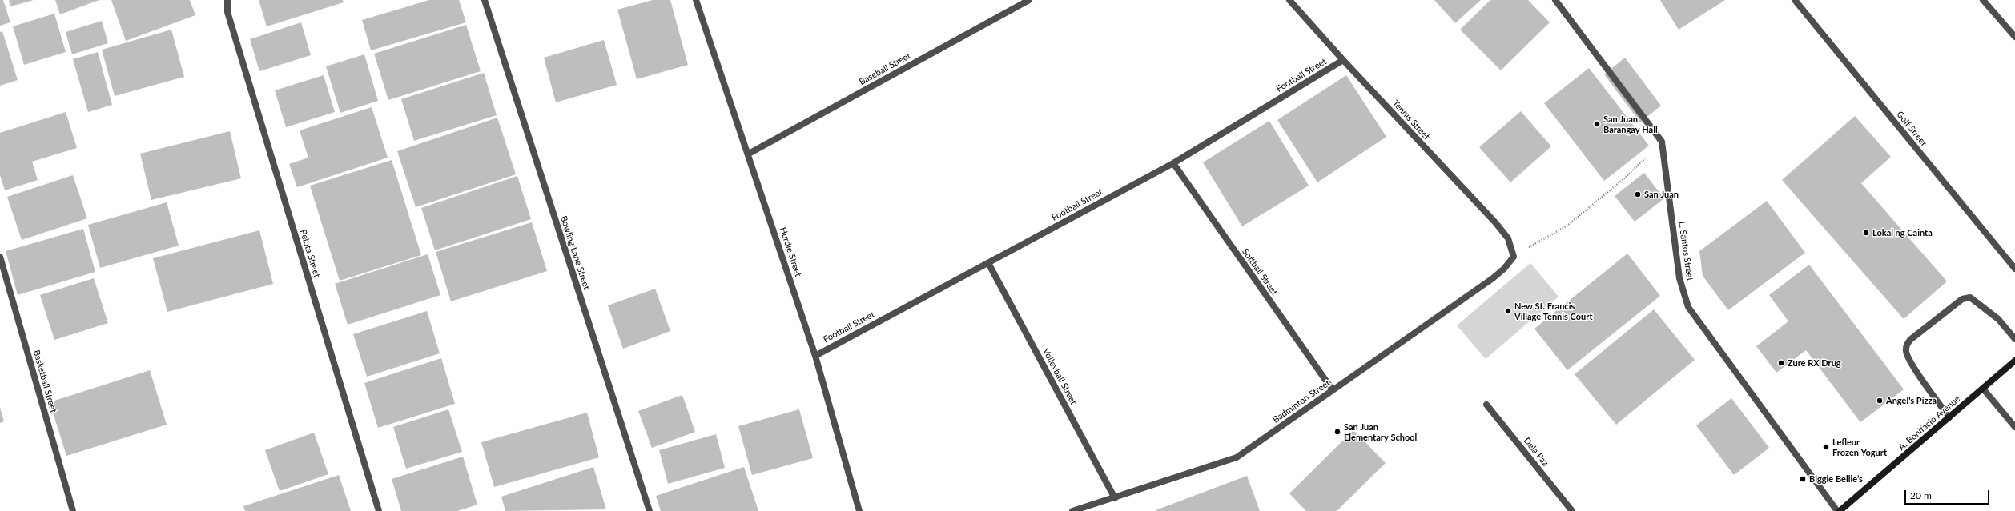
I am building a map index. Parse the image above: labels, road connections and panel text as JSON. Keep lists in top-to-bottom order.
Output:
{
  "streets": {
    "main road": ["A. Bonifacio Avenue"],
    "street": [
      "Baseball Street",
      "Football Street",
      "Tennis Street",
      "Golf Street",
      "L. Santos Street",
      "Hurdle Street",
      "Bowling Lane Street",
      "Pelota Street",
      "Softball Street",
      "Volleyball Street",
      "Basketball Street",
      "Badminton Street",
      "Dela Paz"
    ]
  },
  "crossings": [
    ["Baseball Street", "Hurdle Street"],
    ["Football Street", "Tennis Street"],
    ["Football Street", "Hurdle Street"],
    ["Football Street", "Softball Street"],
    ["Football Street", "Volleyball Street"],
    ["Tennis Street", "Badminton Street"],
    ["Softball Street", "Badminton Street"],
    ["Volleyball Street", "Badminton Street"]
  ],
  "places": [
    "San Juan Barangay Hall",
    "San Juan",
    "Lokal ng Cainta",
    "New St. Francis Village Tennis Court",
    "Zure RX Drug",
    "Angel's Pizza",
    "San Juan Elementary School",
    "Lefleur Frozen Yogurt",
    "Biggie Bellie’s"
  ],
  "scale_bar": "20 m"
}
